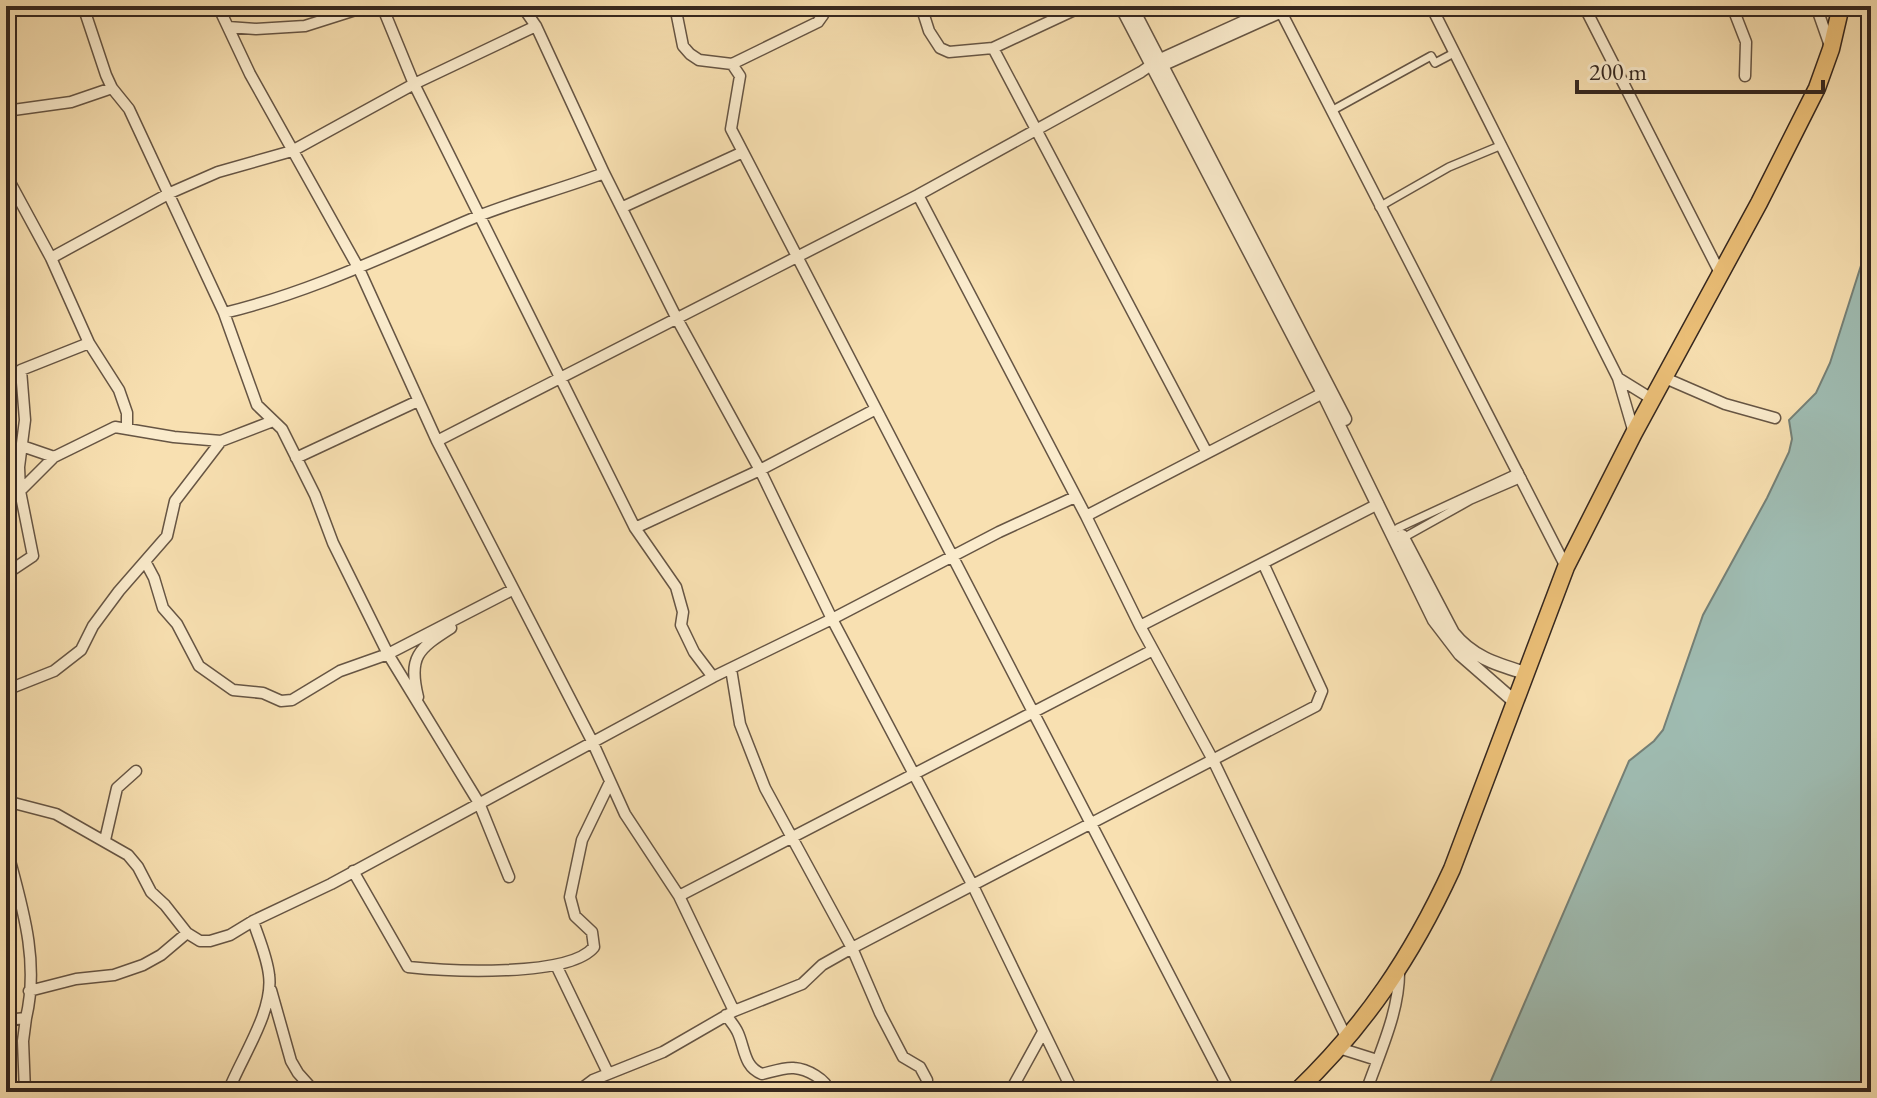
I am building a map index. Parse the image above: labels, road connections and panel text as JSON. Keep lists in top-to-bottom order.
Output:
{
  "scale_bar": "200 m"
}
